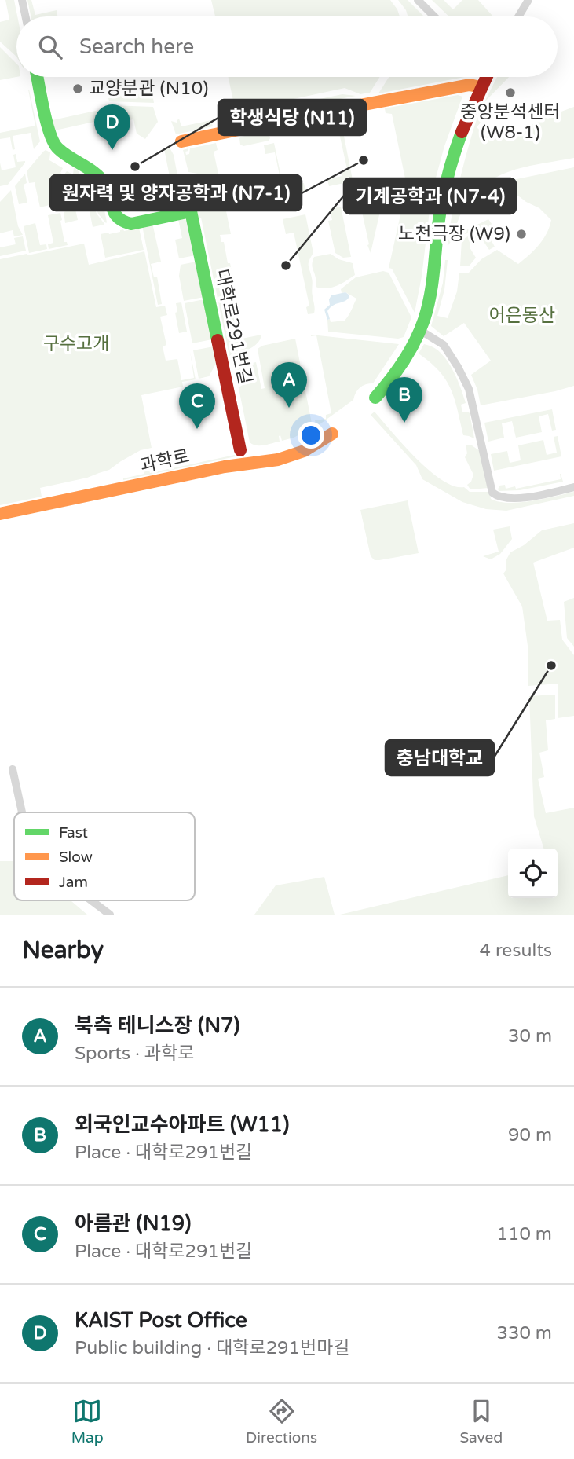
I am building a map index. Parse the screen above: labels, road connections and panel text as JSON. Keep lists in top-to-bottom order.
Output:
{
  "streets": {
    "street": ["대학로291번길", "과학로"]
  },
  "parks": ["어은동산", "구수고개"],
  "places": [
    "교양분관 (N10)",
    "중앙분석센터 (W8-1)",
    "원자력 및 양자공학과 (N7-1)",
    "학생식당 (N11)",
    "노천극장 (W9)",
    "기계공학과 (N7-4)",
    "충남대학교"
  ],
  "legend": ["Fast", "Slow", "Jam"],
  "page": {
    "search": "Search here",
    "pins": [
      "D",
      "A",
      "B",
      "C"
    ],
    "heading": ["Nearby", "4 results"],
    "list": [
      {
        "mark": "A",
        "name": "북측 테니스장 (N7)",
        "note": "Sports · 과학로",
        "value": "30 m"
      },
      {
        "mark": "B",
        "name": "외국인교수아파트 (W11)",
        "note": "Place · 대학로291번길",
        "value": "90 m"
      },
      {
        "mark": "C",
        "name": "아름관 (N19)",
        "note": "Place · 대학로291번길",
        "value": "110 m"
      },
      {
        "mark": "D",
        "name": "KAIST Post Office",
        "note": "Public building · 대학로291번마길",
        "value": "330 m"
      }
    ],
    "nav": ["Map", "Directions", "Saved"]
  }
}
